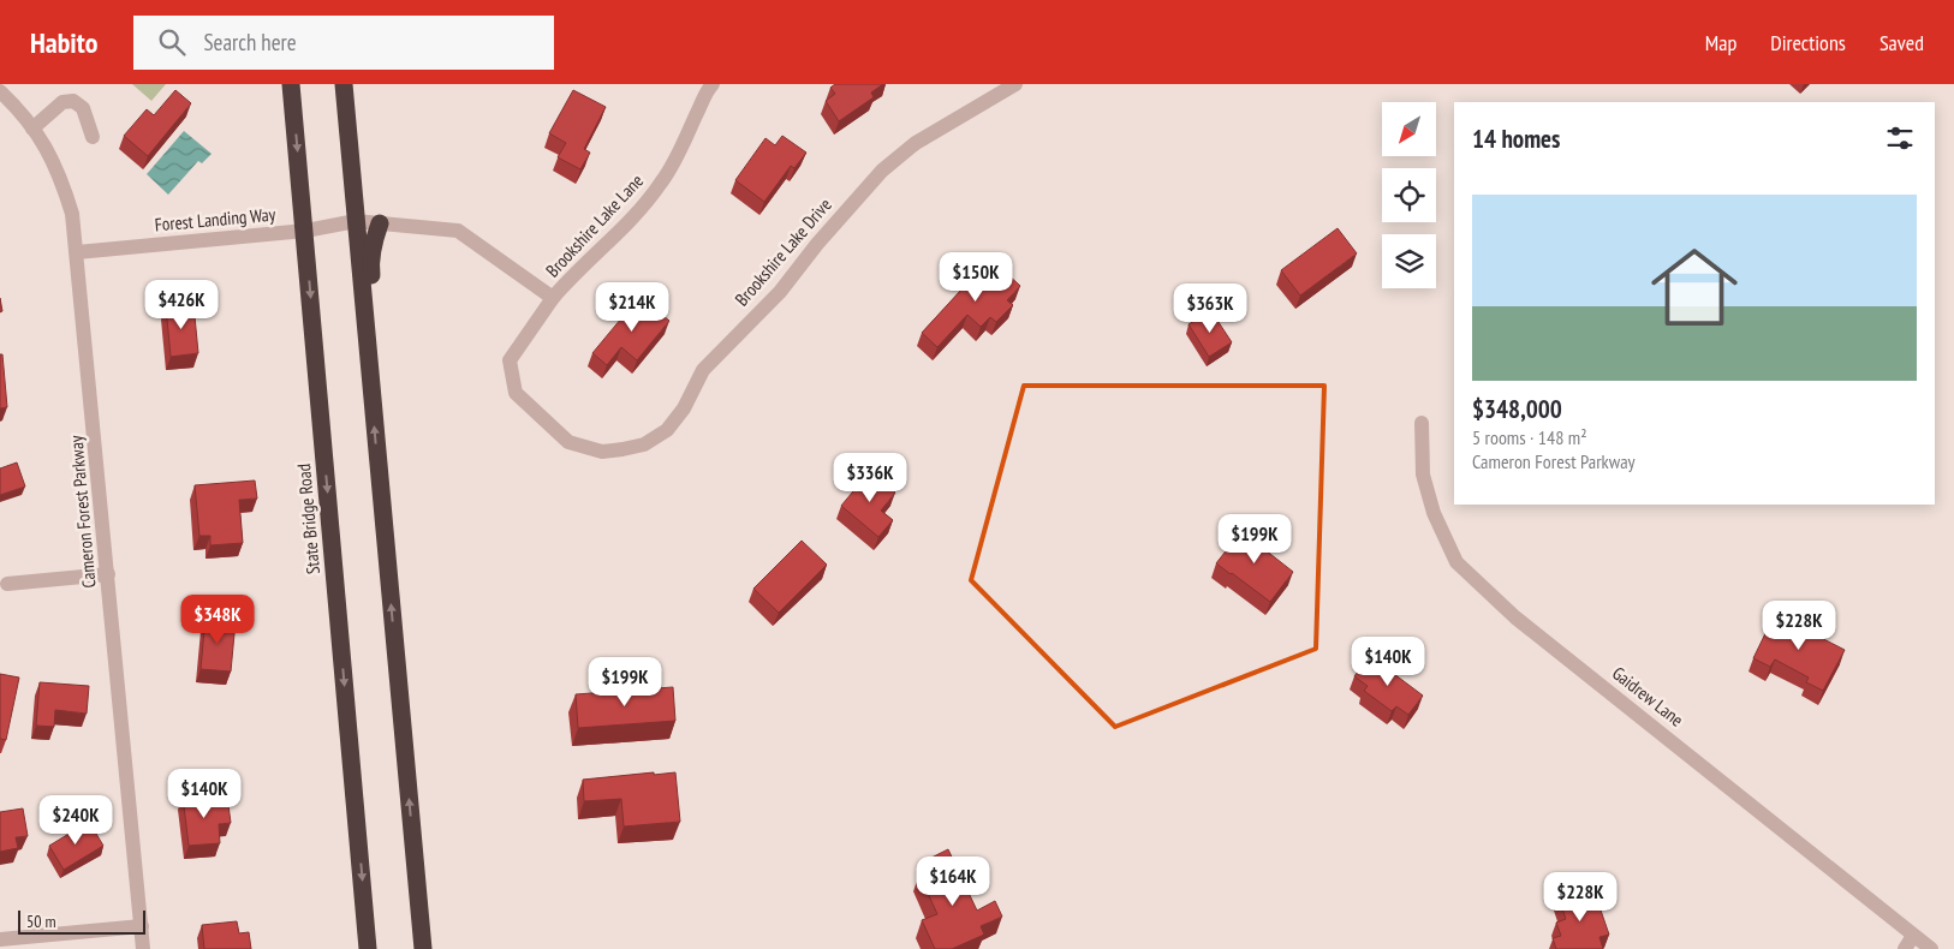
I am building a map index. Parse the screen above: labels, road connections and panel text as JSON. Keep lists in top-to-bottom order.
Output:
{
  "streets": {
    "highway": ["State Bridge Road"],
    "street": [
      "Forest Landing Way",
      "Brookshire Lake Lane",
      "Brookshire Lake Drive",
      "Cameron Forest Parkway",
      "Gaidrew Lane"
    ]
  },
  "crossings": [
    ["Forest Landing Way", "Cameron Forest Parkway"],
    ["Forest Landing Way", "State Bridge Road"],
    ["Brookshire Lake Lane", "Brookshire Lake Drive"]
  ],
  "scale_bar": "50 m",
  "north": "bottom left",
  "page": {
    "header": "Habito",
    "search": "Search here",
    "nav": ["Map", "Directions", "Saved"],
    "heading": "14 homes",
    "list": [
      {
        "name": "$348,000",
        "note": "5 rooms · 148 m² · Cameron Forest Parkway"
      }
    ],
    "price": [
      "$150K",
      "$426K",
      "$214K",
      "$363K",
      "$336K",
      "$199K",
      "$348K",
      "$228K",
      "$140K",
      "$199K",
      "$140K",
      "$240K",
      "$164K",
      "$228K"
    ],
    "scale": "50 m"
  }
}
